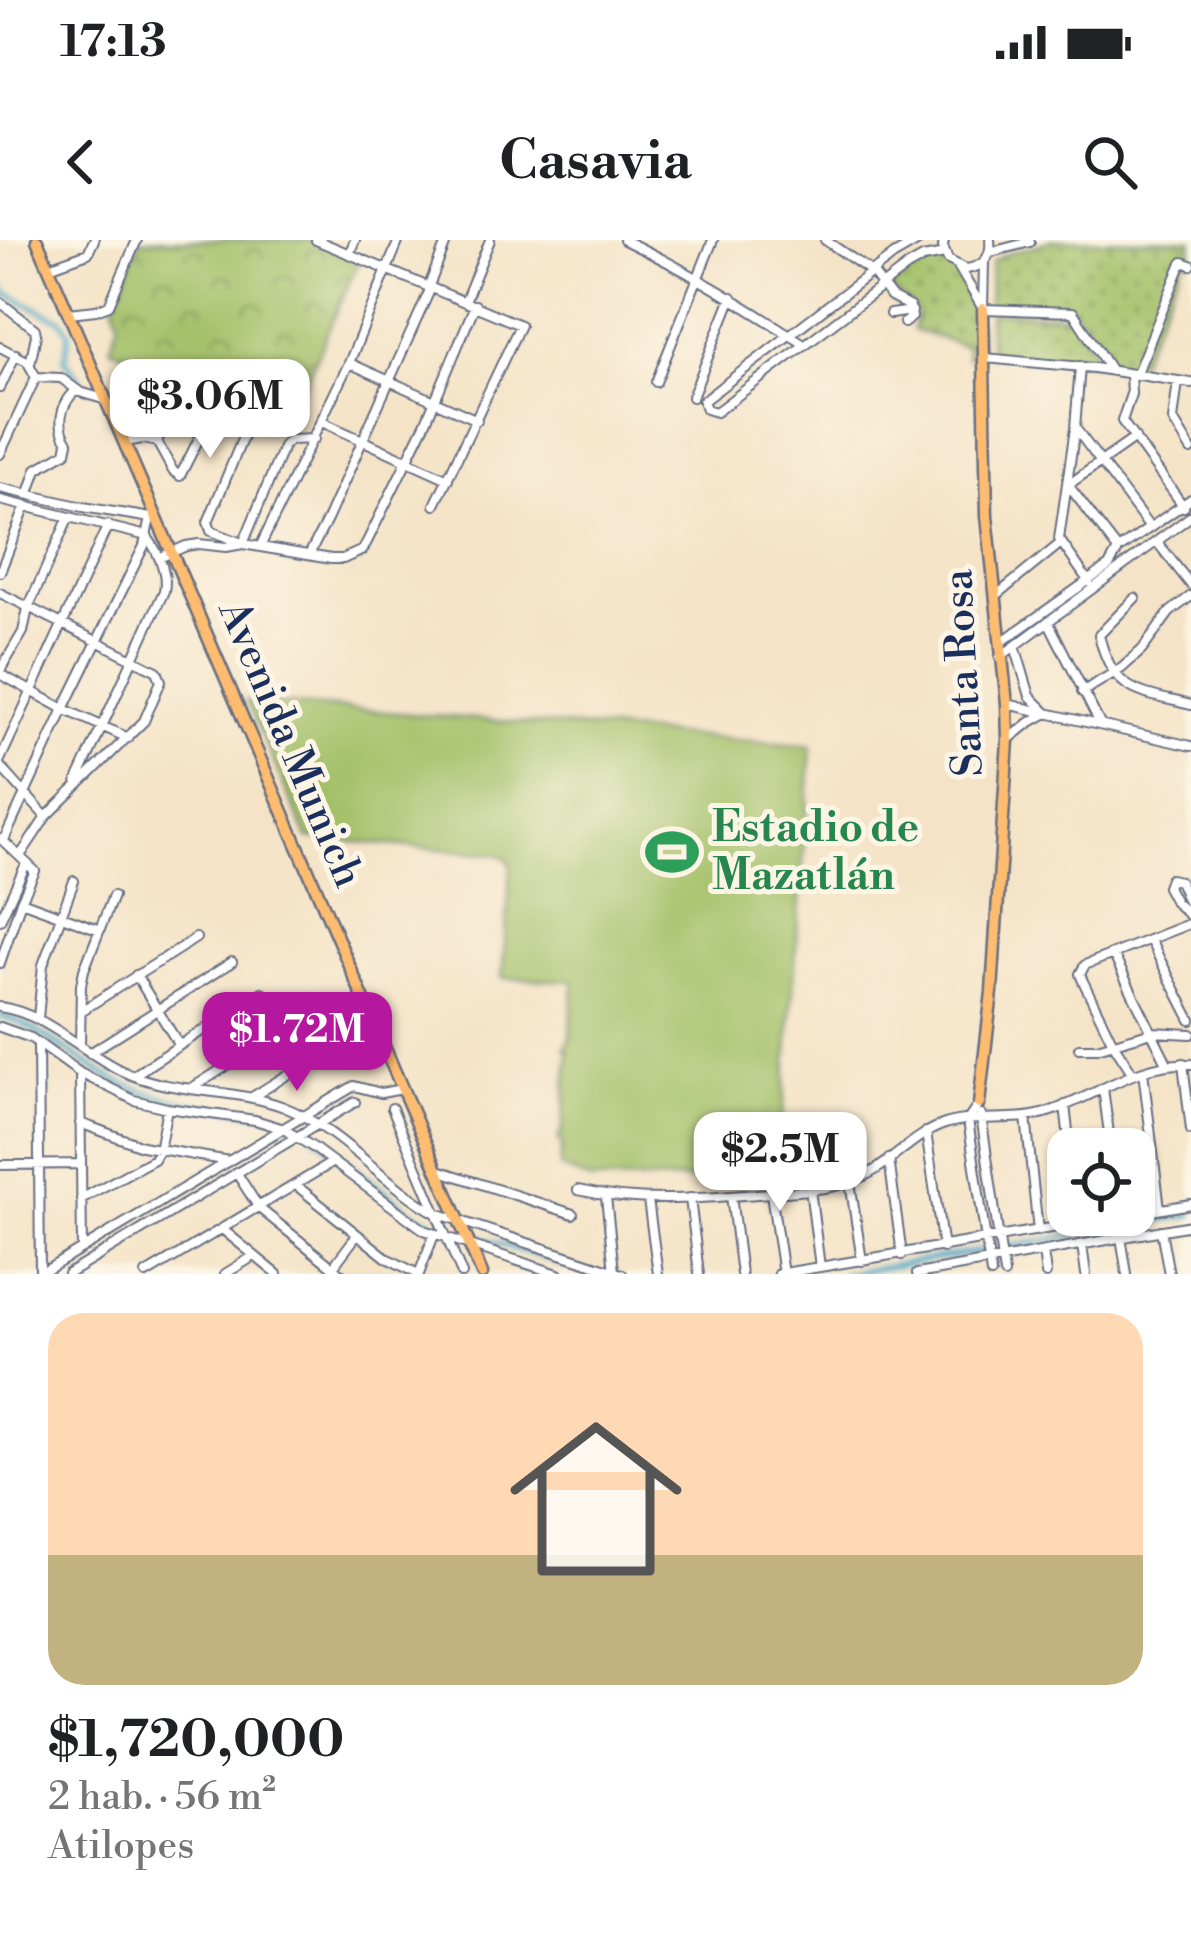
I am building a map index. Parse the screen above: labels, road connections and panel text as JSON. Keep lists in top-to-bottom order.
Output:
{
  "streets": {
    "main road": ["Santa Rosa", "Avenida Munich"]
  },
  "places": {
    "sports": ["Estadio de Mazatlán"]
  },
  "page": {
    "status": "17:13",
    "header": "Casavia",
    "price": ["$3.06M", "$1.72M", "$2.5M"],
    "list": [
      {
        "name": "$1,720,000",
        "note": "2 hab. · 56 m² · Atilopes"
      }
    ]
  }
}
